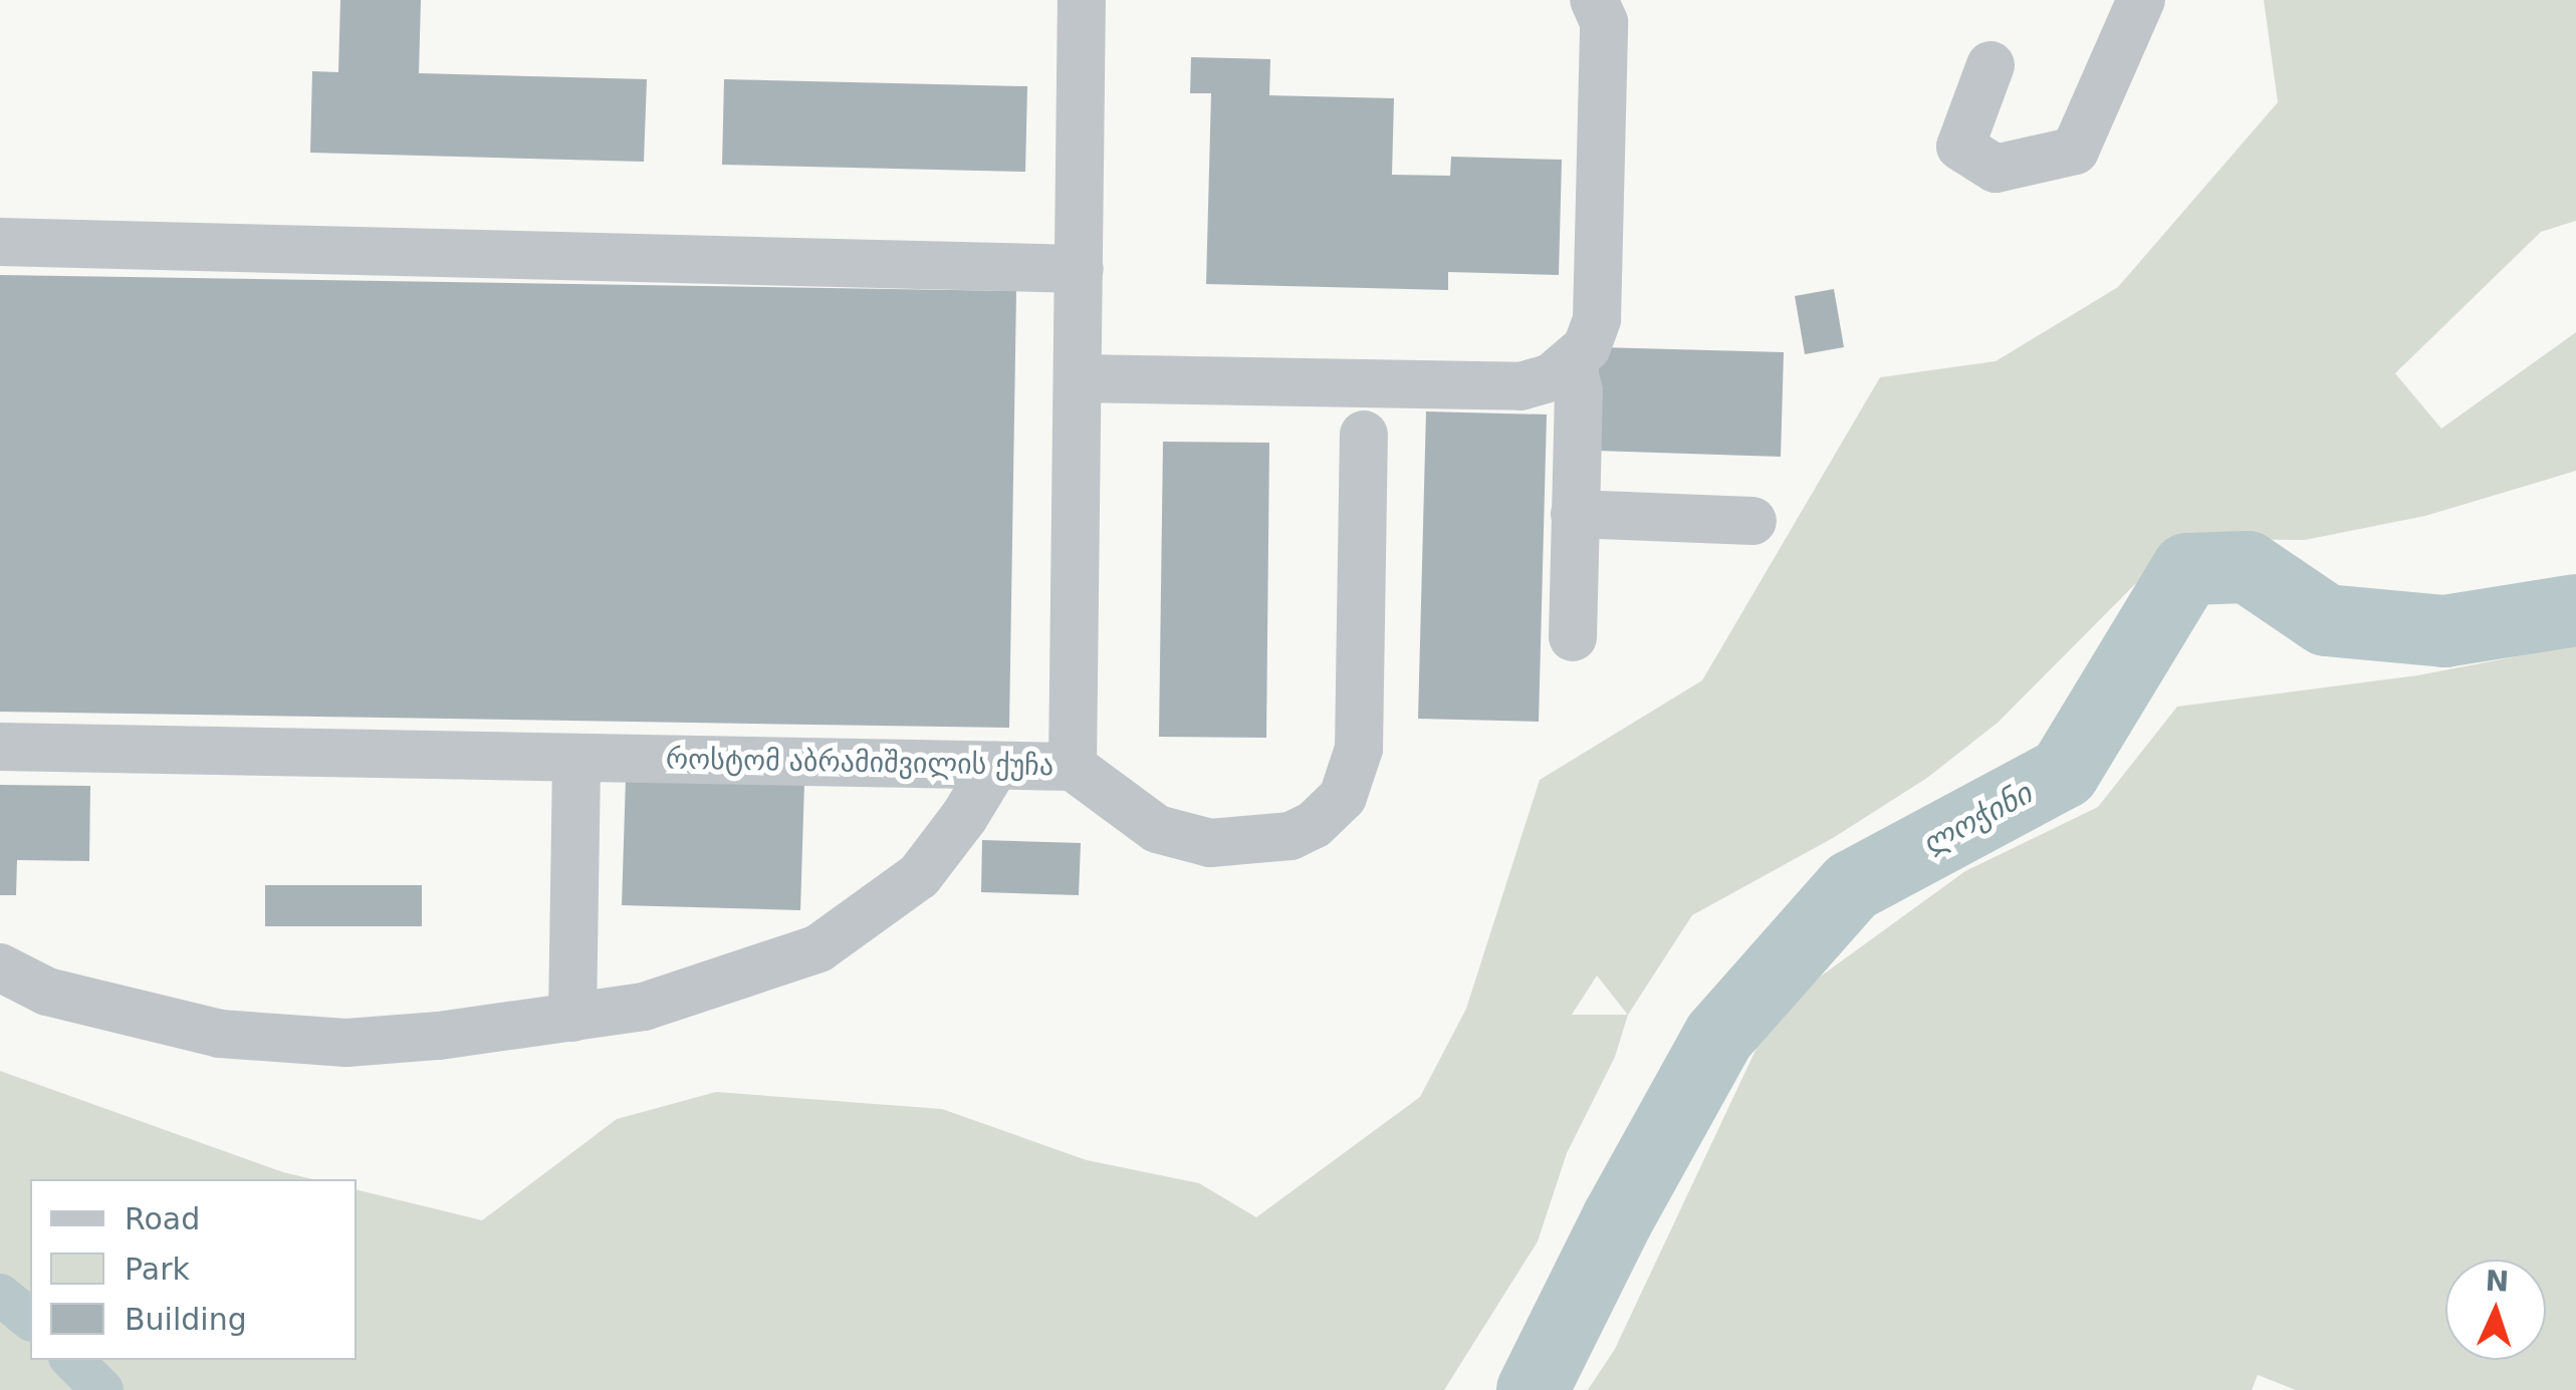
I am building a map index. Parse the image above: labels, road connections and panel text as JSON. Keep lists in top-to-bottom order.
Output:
{
  "streets": {
    "street": ["როსტომ აბრამიშვილის ქუჩა"]
  },
  "water": ["ლოჭინი"],
  "legend": ["Road", "Park", "Building"],
  "north": "top"
}
